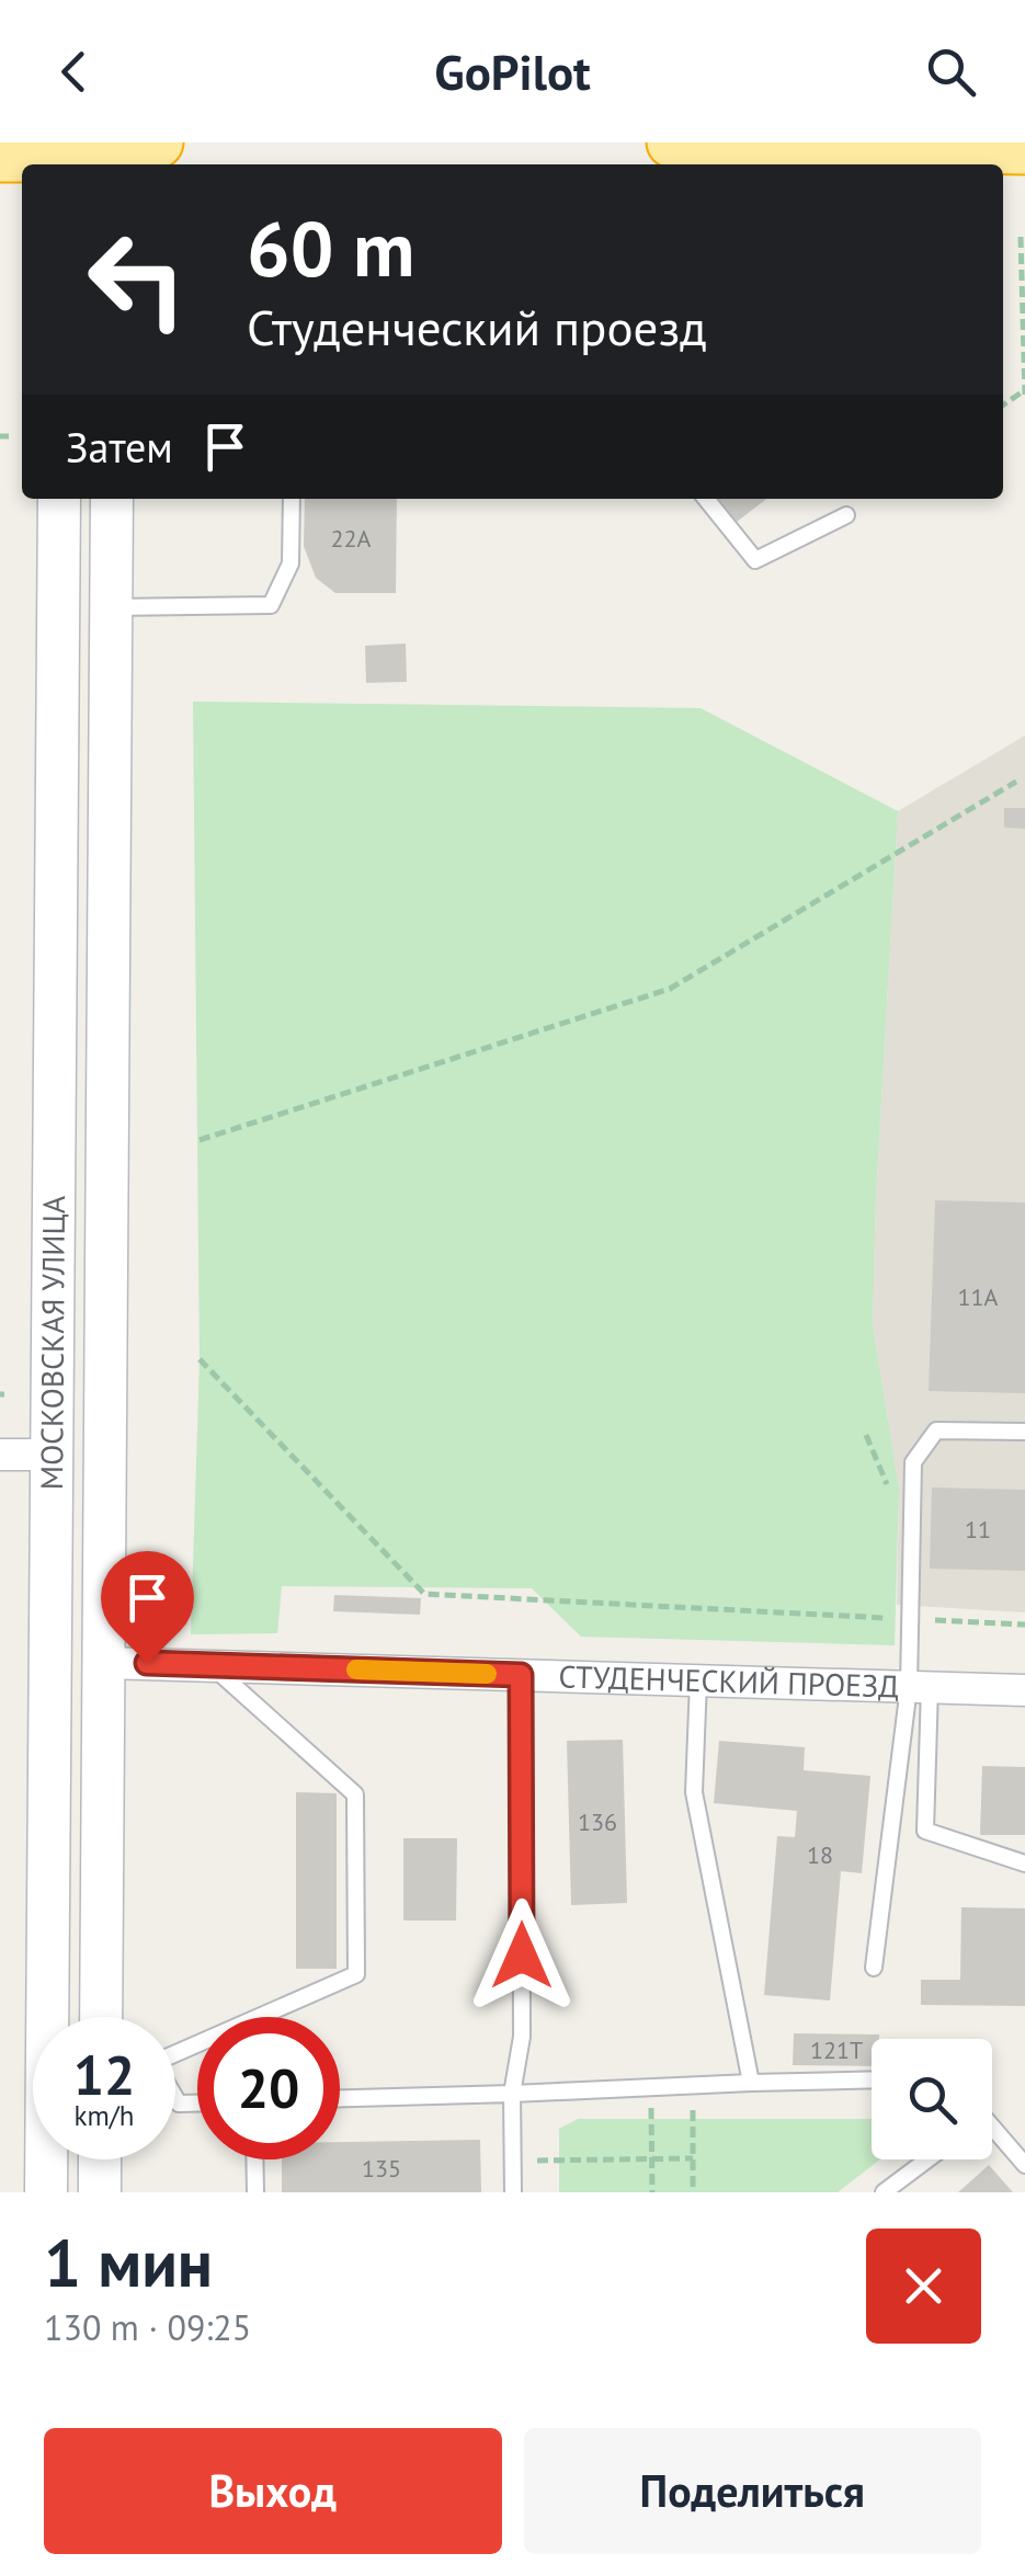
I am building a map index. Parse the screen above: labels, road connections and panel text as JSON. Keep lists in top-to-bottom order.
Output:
{
  "streets": {
    "main road": ["МОСКОВСКАЯ УЛИЦА"],
    "street": ["СТУДЕНЧЕСКИЙ ПРОЕЗД"]
  },
  "crossings": [
    ["МОСКОВСКАЯ УЛИЦА", "СТУДЕНЧЕСКИЙ ПРОЕЗД"]
  ],
  "house_numbers": [
    "22А",
    "11А",
    "11",
    "136",
    "18",
    "121Т",
    "135"
  ],
  "page": {
    "header": "GoPilot",
    "turn": ["60 m", "Студенческий проезд"],
    "then": "Затем",
    "speed": "12 km/h",
    "limit": "20",
    "heading": ["1 мин", "130 m · 09:25"],
    "buttons": ["Выход", "Поделиться"]
  }
}
